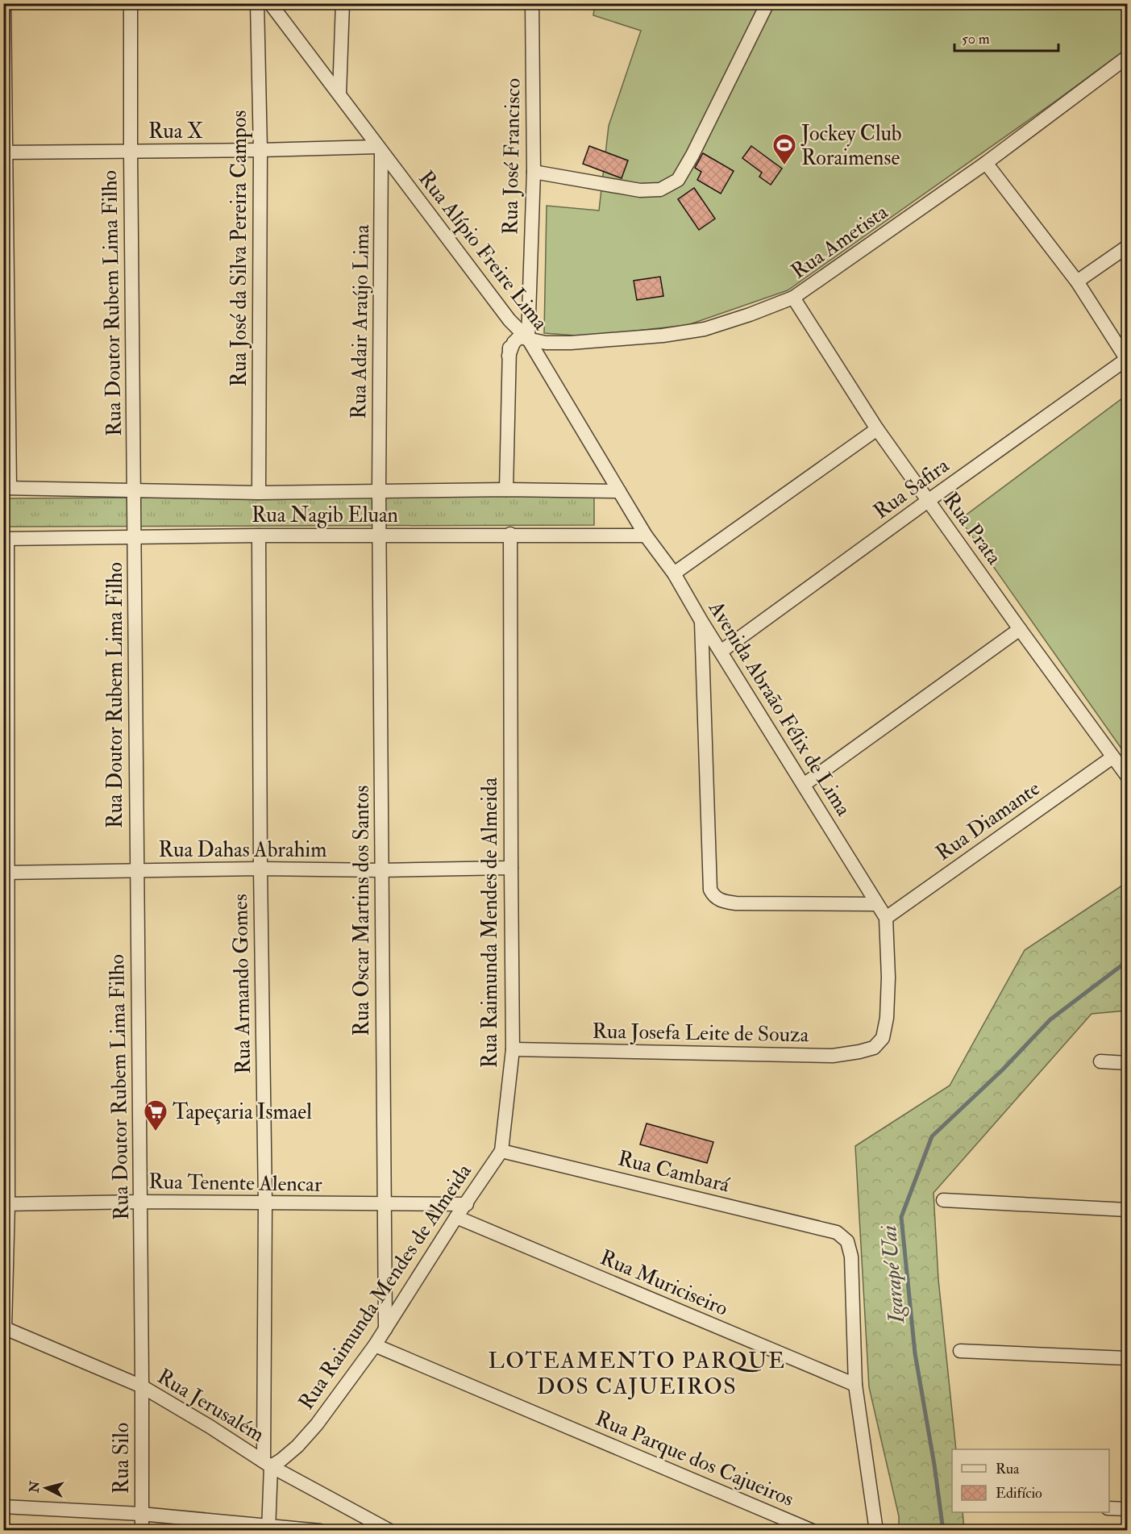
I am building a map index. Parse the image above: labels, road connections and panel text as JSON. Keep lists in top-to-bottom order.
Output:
{
  "streets": {
    "street": [
      "Rua X",
      "Rua José Francisco",
      "Rua Ametista",
      "Rua José da Silva Pereira Campos",
      "Rua Alípio Freire Lima",
      "Rua Doutor Rubem Lima Filho",
      "Rua Adair Araújo Lima",
      "Rua Safira",
      "Rua Nagib Eluan",
      "Rua Prata",
      "Avenida Abraão Félix de Lima",
      "Rua Diamante",
      "Rua Dahas Abrahim",
      "Rua Oscar Martins dos Santos",
      "Rua Raimunda Mendes de Almeida",
      "Rua Armando Gomes",
      "Rua Josefa Leite de Souza",
      "Rua Cambará",
      "Rua Tenente Alencar",
      "Rua Muriciseiro",
      "Rua Jerusalém",
      "Rua Silo",
      "Rua Parque dos Cajueiros"
    ]
  },
  "crossings": [
    ["Rua X", "Rua José da Silva Pereira Campos"],
    ["Rua X", "Rua Alípio Freire Lima"],
    ["Rua X", "Rua Doutor Rubem Lima Filho"],
    ["Rua X", "Rua Adair Araújo Lima"],
    ["Rua José Francisco", "Rua Ametista"],
    ["Rua José Francisco", "Rua Alípio Freire Lima"],
    ["Rua Ametista", "Rua Alípio Freire Lima"],
    ["Rua Ametista", "Rua Prata"],
    ["Rua José da Silva Pereira Campos", "Rua Nagib Eluan"],
    ["Rua Alípio Freire Lima", "Rua Adair Araújo Lima"],
    ["Rua Alípio Freire Lima", "Rua Nagib Eluan"],
    ["Rua Alípio Freire Lima", "Avenida Abraão Félix de Lima"],
    ["Rua Doutor Rubem Lima Filho", "Rua Nagib Eluan"],
    ["Rua Doutor Rubem Lima Filho", "Rua Dahas Abrahim"],
    ["Rua Doutor Rubem Lima Filho", "Rua Tenente Alencar"],
    ["Rua Doutor Rubem Lima Filho", "Rua Jerusalém"],
    ["Rua Doutor Rubem Lima Filho", "Rua Silo"],
    ["Rua Adair Araújo Lima", "Rua Nagib Eluan"],
    ["Rua Adair Araújo Lima", "Rua Oscar Martins dos Santos"],
    ["Rua Safira", "Rua Prata"],
    ["Rua Safira", "Avenida Abraão Félix de Lima"],
    ["Rua Nagib Eluan", "Avenida Abraão Félix de Lima"],
    ["Rua Nagib Eluan", "Rua Oscar Martins dos Santos"],
    ["Rua Nagib Eluan", "Rua Raimunda Mendes de Almeida"],
    ["Rua Nagib Eluan", "Rua Armando Gomes"],
    ["Rua Prata", "Rua Diamante"],
    ["Avenida Abraão Félix de Lima", "Rua Diamante"],
    ["Avenida Abraão Félix de Lima", "Rua Josefa Leite de Souza"],
    ["Rua Diamante", "Rua Josefa Leite de Souza"],
    ["Rua Dahas Abrahim", "Rua Oscar Martins dos Santos"],
    ["Rua Dahas Abrahim", "Rua Raimunda Mendes de Almeida"],
    ["Rua Dahas Abrahim", "Rua Armando Gomes"],
    ["Rua Oscar Martins dos Santos", "Rua Raimunda Mendes de Almeida"],
    ["Rua Oscar Martins dos Santos", "Rua Tenente Alencar"],
    ["Rua Raimunda Mendes de Almeida", "Rua Armando Gomes"],
    ["Rua Raimunda Mendes de Almeida", "Rua Josefa Leite de Souza"],
    ["Rua Raimunda Mendes de Almeida", "Rua Cambará"],
    ["Rua Raimunda Mendes de Almeida", "Rua Tenente Alencar"],
    ["Rua Raimunda Mendes de Almeida", "Rua Muriciseiro"],
    ["Rua Raimunda Mendes de Almeida", "Rua Jerusalém"],
    ["Rua Raimunda Mendes de Almeida", "Rua Parque dos Cajueiros"],
    ["Rua Armando Gomes", "Rua Tenente Alencar"],
    ["Rua Armando Gomes", "Rua Jerusalém"],
    ["Rua Cambará", "Rua Muriciseiro"],
    ["Rua Jerusalém", "Rua Silo"]
  ],
  "districts": ["LOTEAMENTO PARQUE DOS CAJUEIROS"],
  "water": ["Igarapé Uai"],
  "places": {
    "sports": ["Jockey Club Roraimense"],
    "supermarket": ["Tapeçaria Ismael"]
  },
  "legend": ["Rua", "Edifício"],
  "scale_bar": "50 m",
  "north": "left"
}
